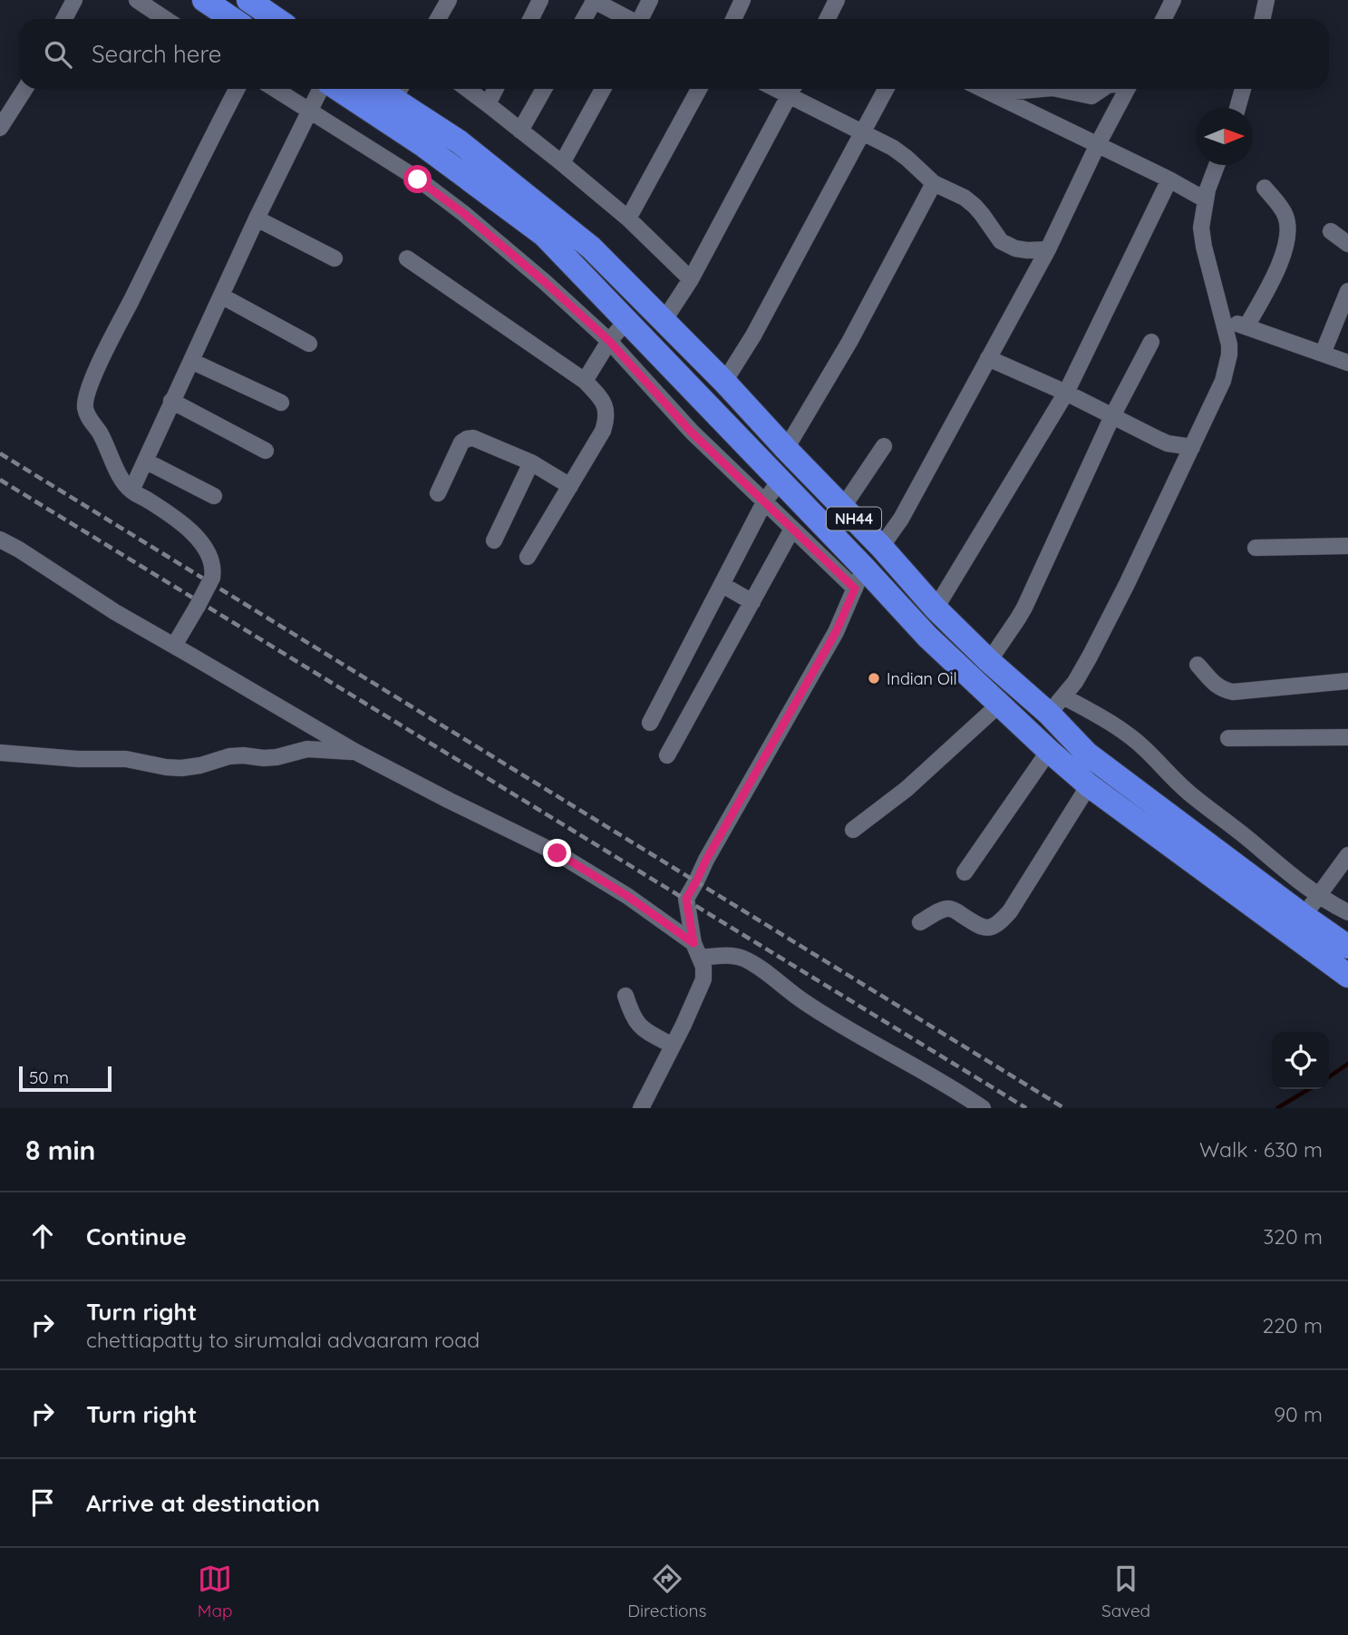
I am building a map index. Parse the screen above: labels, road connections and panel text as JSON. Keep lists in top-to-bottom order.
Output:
{
  "streets": {
    "highway": ["NH44"]
  },
  "places": ["Indian Oil"],
  "scale_bar": "50 m",
  "north": "right",
  "page": {
    "search": "Search here",
    "scale": "50 m",
    "heading": ["8 min", "Walk · 630 m"],
    "list": [
      ["Continue", "320 m"],
      ["Turn right", "chettiapatty to sirumalai advaaram road", "220 m"],
      ["Turn right", "90 m"],
      "Arrive at destination"
    ],
    "nav": ["Map", "Directions", "Saved"]
  }
}
